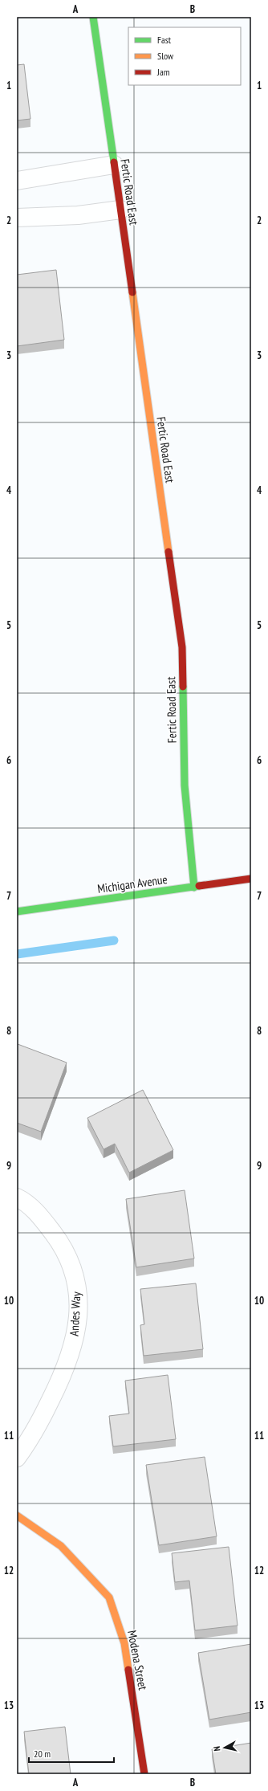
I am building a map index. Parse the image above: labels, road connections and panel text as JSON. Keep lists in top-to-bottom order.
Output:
{
  "streets": {
    "street": [
      "Fertic Road East",
      "Michigan Avenue",
      "Andes Way",
      "Modena Street"
    ]
  },
  "crossings": [
    ["Fertic Road East", "Michigan Avenue"]
  ],
  "legend": ["Fast", "Slow", "Jam"],
  "scale_bar": "20 m",
  "north": "left",
  "grid": {
    "columns": ["A", "B"],
    "rows": [
      "1",
      "2",
      "3",
      "4",
      "5",
      "6",
      "7",
      "8",
      "9",
      "10",
      "11",
      "12",
      "13"
    ]
  }
}
